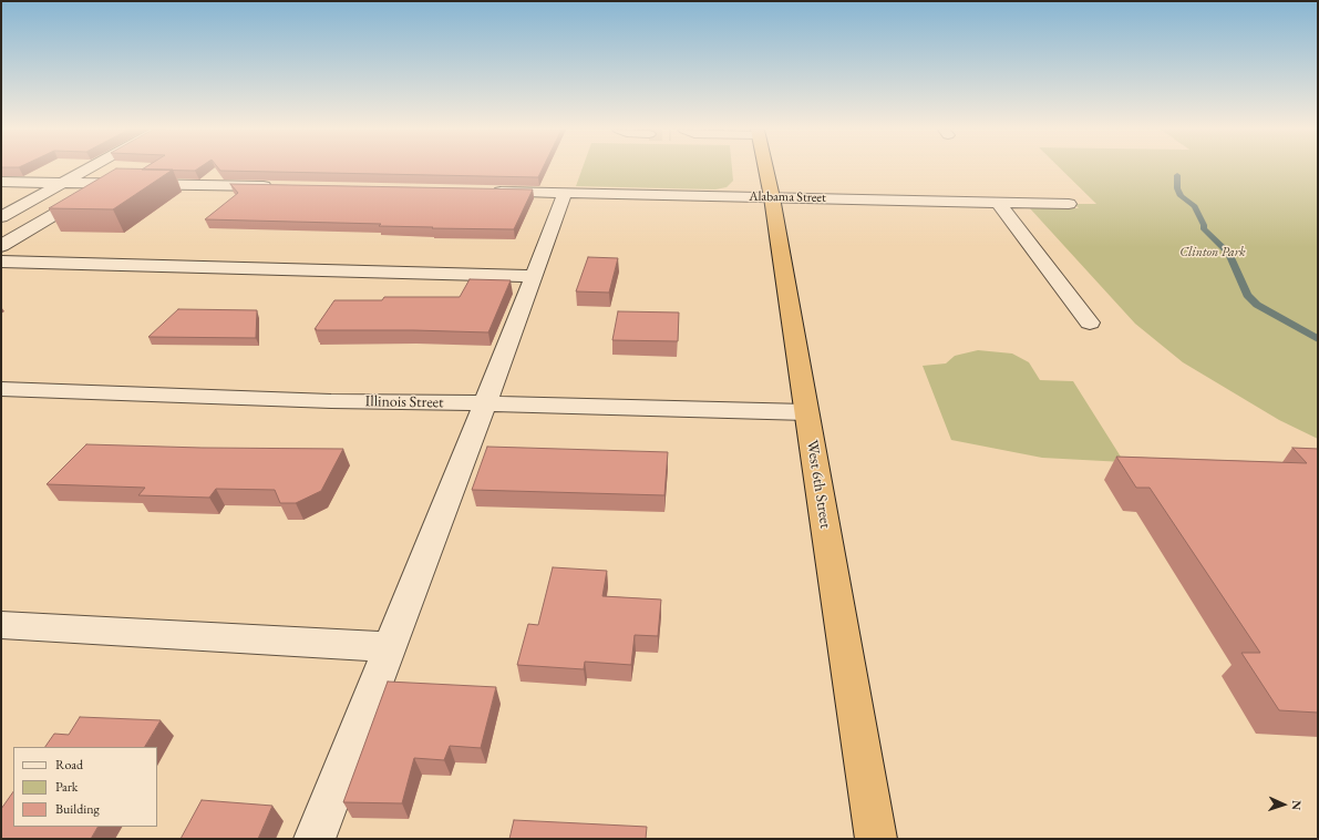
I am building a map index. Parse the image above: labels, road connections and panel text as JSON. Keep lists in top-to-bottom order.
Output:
{
  "streets": {
    "highway": ["West 6th Street"],
    "street": ["Alabama Street", "Illinois Street"]
  },
  "crossings": [
    ["Alabama Street", "West 6th Street"],
    ["Illinois Street", "West 6th Street"]
  ],
  "parks": ["Clinton Park"],
  "legend": ["Road", "Park", "Building"],
  "north": "right"
}
